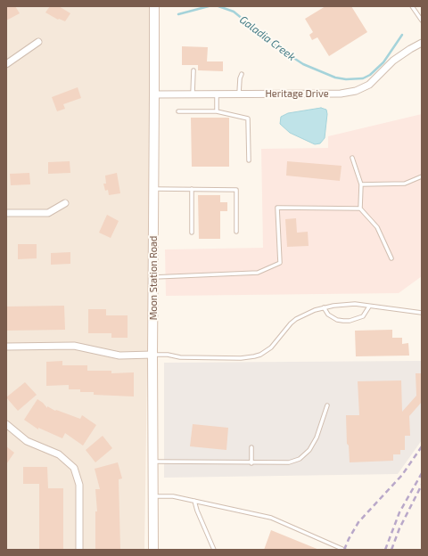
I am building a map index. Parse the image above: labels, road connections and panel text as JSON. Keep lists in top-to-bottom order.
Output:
{
  "streets": {
    "street": ["Heritage Drive", "Moon Station Road"]
  },
  "crossings": [
    ["Heritage Drive", "Moon Station Road"]
  ],
  "water": ["Galadia Creek"]
}
